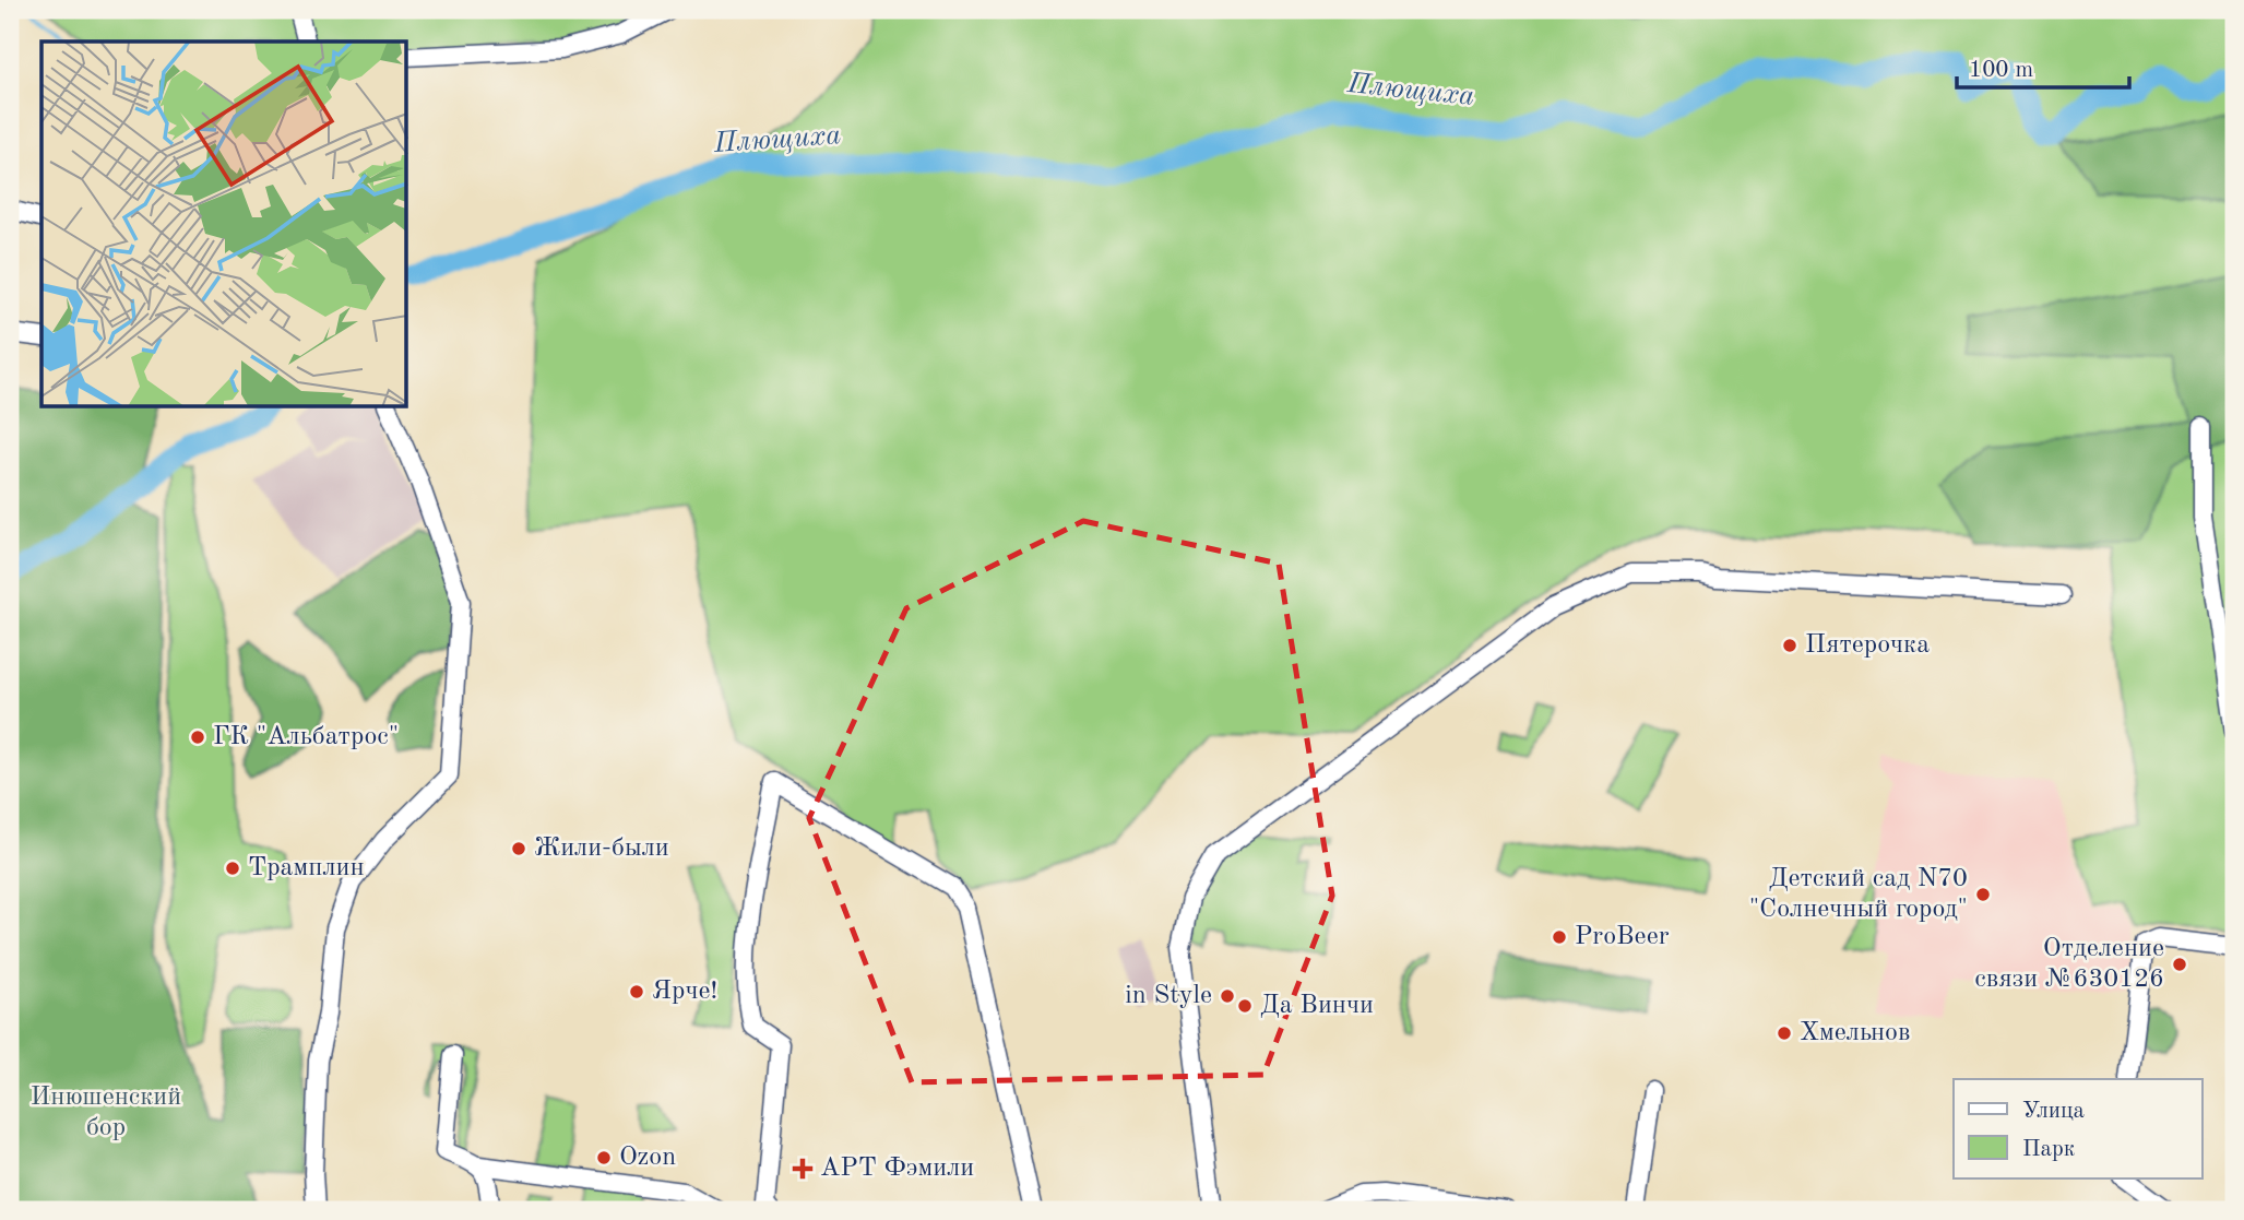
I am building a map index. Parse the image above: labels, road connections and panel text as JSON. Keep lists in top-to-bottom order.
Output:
{
  "water": ["Плющиха"],
  "parks": ["Инюшенский бор"],
  "places": {
    "other": [
      "Пятерочка",
      "ГК \"Альбатрос\"",
      "Жили-были",
      "Трамплин",
      "Детский сад N70 \"Солнечный город\"",
      "ProBeer",
      "Отделение связи №630126",
      "Ярче!",
      "in Style",
      "Да Винчи",
      "Хмельнов",
      "Ozon"
    ],
    "health": ["АРТ Фэмили"]
  },
  "legend": ["Улица", "Парк"],
  "scale_bar": "100 m"
}
